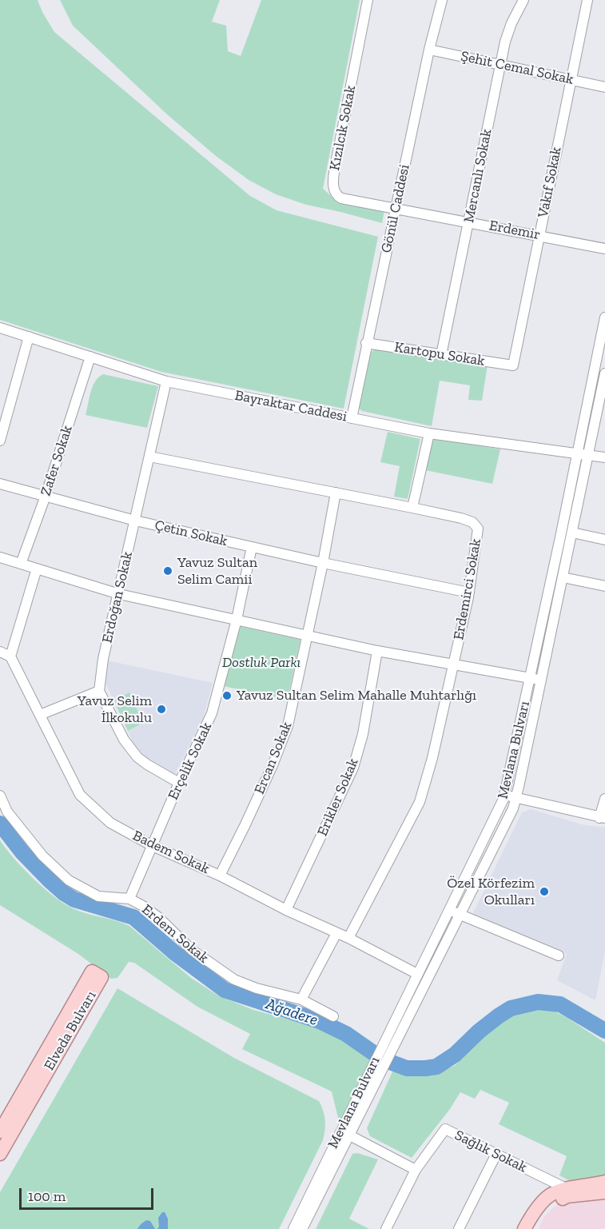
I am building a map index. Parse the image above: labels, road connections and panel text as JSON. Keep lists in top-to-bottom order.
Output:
{
  "streets": {
    "main road": ["Elveda Bulvarı"],
    "street": [
      "Şehit Cemal Sokak",
      "Kızılcık Sokak",
      "Mercanlı Sokak",
      "Vakıf Sokak",
      "Gönül Caddesi",
      "Erdemir",
      "Kartopu Sokak",
      "Bayraktar Caddesi",
      "Zafer Sokak",
      "Çetin Sokak",
      "Erdemirci Sokak",
      "Erdoğan Sokak",
      "Mevlana Bulvarı",
      "Ercan Sokak",
      "Erçelik Sokak",
      "Erikler Sokak",
      "Badem Sokak",
      "Erdem Sokak",
      "Sağlık Sokak"
    ]
  },
  "crossings": [
    ["Şehit Cemal Sokak", "Mercanlı Sokak"],
    ["Şehit Cemal Sokak", "Vakıf Sokak"],
    ["Şehit Cemal Sokak", "Gönül Caddesi"],
    ["Kızılcık Sokak", "Gönül Caddesi"],
    ["Kızılcık Sokak", "Erdemir"],
    ["Mercanlı Sokak", "Erdemir"],
    ["Mercanlı Sokak", "Kartopu Sokak"],
    ["Vakıf Sokak", "Erdemir"],
    ["Vakıf Sokak", "Kartopu Sokak"],
    ["Gönül Caddesi", "Erdemir"],
    ["Gönül Caddesi", "Kartopu Sokak"],
    ["Gönül Caddesi", "Bayraktar Caddesi"],
    ["Bayraktar Caddesi", "Zafer Sokak"],
    ["Bayraktar Caddesi", "Erdoğan Sokak"],
    ["Bayraktar Caddesi", "Mevlana Bulvarı"],
    ["Zafer Sokak", "Çetin Sokak"],
    ["Çetin Sokak", "Erdemirci Sokak"],
    ["Çetin Sokak", "Erdoğan Sokak"],
    ["Çetin Sokak", "Ercan Sokak"],
    ["Çetin Sokak", "Erçelik Sokak"],
    ["Erdemirci Sokak", "Erdoğan Sokak"],
    ["Erdemirci Sokak", "Ercan Sokak"],
    ["Erdemirci Sokak", "Badem Sokak"],
    ["Mevlana Bulvarı", "Badem Sokak"],
    ["Ercan Sokak", "Badem Sokak"],
    ["Erçelik Sokak", "Badem Sokak"],
    ["Erçelik Sokak", "Erdem Sokak"],
    ["Erikler Sokak", "Badem Sokak"]
  ],
  "water": ["Ağadere"],
  "parks": ["Dostluk Parkı"],
  "places": [
    "Yavuz Sultan Selim Camii",
    "Yavuz Sultan Selim Mahalle Muhtarlığı",
    "Yavuz Selim İlkokulu",
    "Özel Körfezim Okulları"
  ],
  "scale_bar": "100 m"
}
